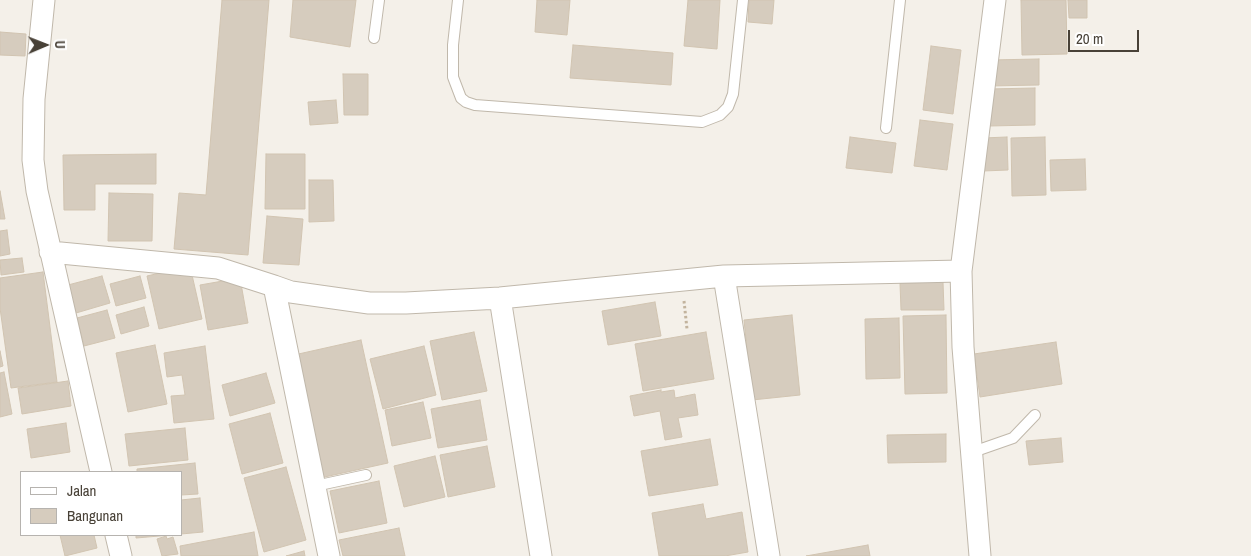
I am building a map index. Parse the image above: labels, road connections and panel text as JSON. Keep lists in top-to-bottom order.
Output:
{
  "legend": ["Jalan", "Bangunan"],
  "scale_bar": "20 m",
  "north": "right"
}
